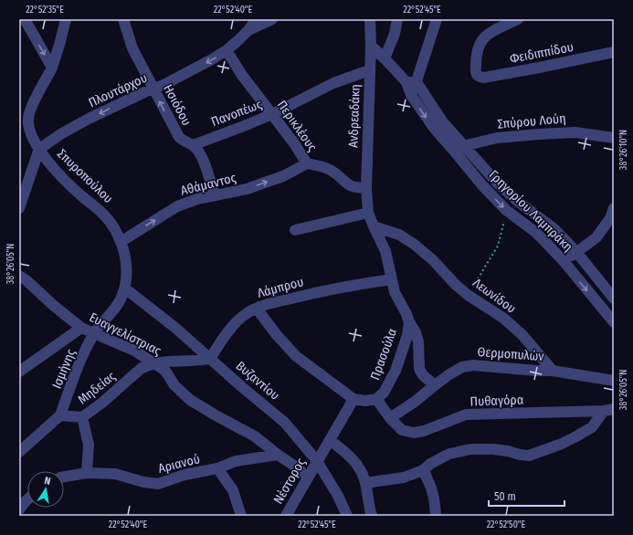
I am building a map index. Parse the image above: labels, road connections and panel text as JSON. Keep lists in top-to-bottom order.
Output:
{
  "streets": {
    "street": [
      "Φειδιππίδου",
      "Πλουτάρχου",
      "Ησιόδου",
      "Πανοπέως",
      "Ανδρεαδάκη",
      "Σπύρου Λούη",
      "Περικλέους",
      "Σπυροπούλου",
      "Αθάμαντος",
      "Γρηγορίου Λαμπράκη",
      "Λάμπρου",
      "Λεωνίδου",
      "Ευαγγελίστριας",
      "Πρασούλα",
      "Θερμοπυλών",
      "Ισμήνης",
      "Βυζαντίου",
      "Μηδείας",
      "Πυθαγόρα",
      "Αριανού",
      "Νέστορος"
    ]
  },
  "crossings": [
    ["Πλουτάρχου", "Ησιόδου"],
    ["Πλουτάρχου", "Περικλέους"],
    ["Πλουτάρχου", "Σπυροπούλου"],
    ["Ησιόδου", "Πανοπέως"],
    ["Ησιόδου", "Αθάμαντος"],
    ["Πανοπέως", "Ανδρεαδάκη"],
    ["Πανοπέως", "Περικλέους"],
    ["Ανδρεαδάκη", "Περικλέους"],
    ["Ανδρεαδάκη", "Γρηγορίου Λαμπράκη"],
    ["Σπύρου Λούη", "Γρηγορίου Λαμπράκη"],
    ["Περικλέους", "Αθάμαντος"],
    ["Σπυροπούλου", "Αθάμαντος"],
    ["Σπυροπούλου", "Ευαγγελίστριας"],
    ["Σπυροπούλου", "Ισμήνης"],
    ["Σπυροπούλου", "Βυζαντίου"],
    ["Λάμπρου", "Πρασούλα"],
    ["Λάμπρου", "Βυζαντίου"],
    ["Λεωνίδου", "Πρασούλα"],
    ["Λεωνίδου", "Θερμοπυλών"],
    ["Ευαγγελίστριας", "Ισμήνης"],
    ["Ευαγγελίστριας", "Μηδείας"],
    ["Ευαγγελίστριας", "Αριανού"],
    ["Ευαγγελίστριας", "Νέστορος"],
    ["Πρασούλα", "Πυθαγόρα"],
    ["Θερμοπυλών", "Πυθαγόρα"],
    ["Ισμήνης", "Μηδείας"],
    ["Βυζαντίου", "Νέστορος"]
  ],
  "one_way": ["Πλουτάρχου", "Αθάμαντος"],
  "scale_bar": "50 m",
  "north": "top",
  "coordinates": [
    "22°52'35\"E",
    "22°52'40\"E",
    "22°52'45\"E",
    "38°26'10\"N",
    "38°26'05\"N",
    "22°52'50\"E"
  ]
}
